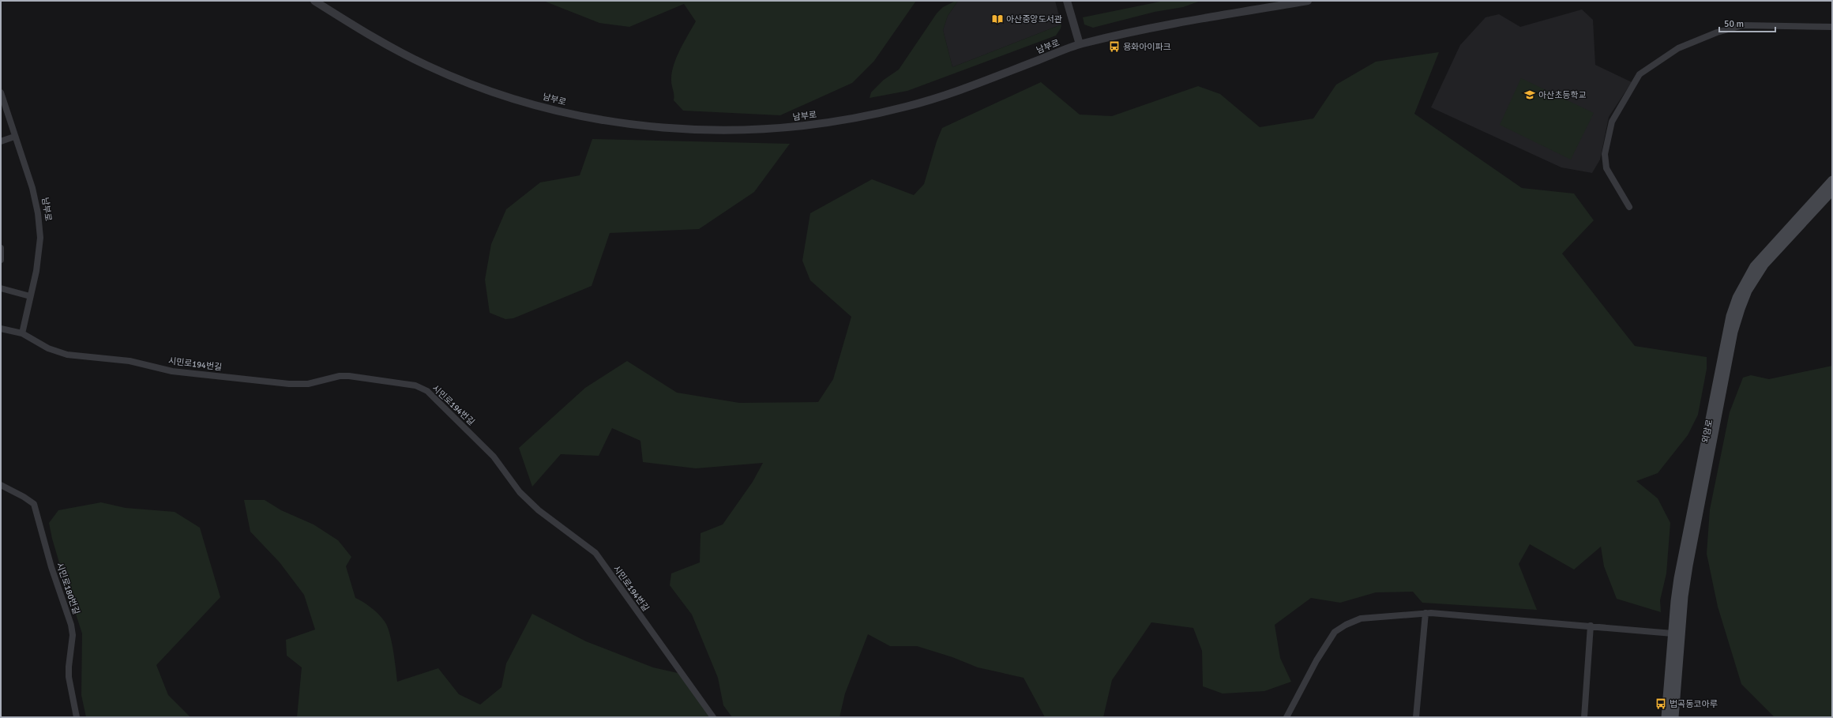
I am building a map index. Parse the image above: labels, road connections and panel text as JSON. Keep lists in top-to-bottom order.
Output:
{
  "streets": {
    "main road": ["외암로"],
    "street": ["남부로", "시민로194번길", "시민로180번길"]
  },
  "crossings": [
    ["남부로", "시민로194번길"]
  ],
  "places": {
    "library": ["아산중앙도서관"],
    "bus stop": ["용화아이파크", "법곡동코아루"],
    "school or university": ["아산초등학교"]
  },
  "scale_bar": "50 m"
}
